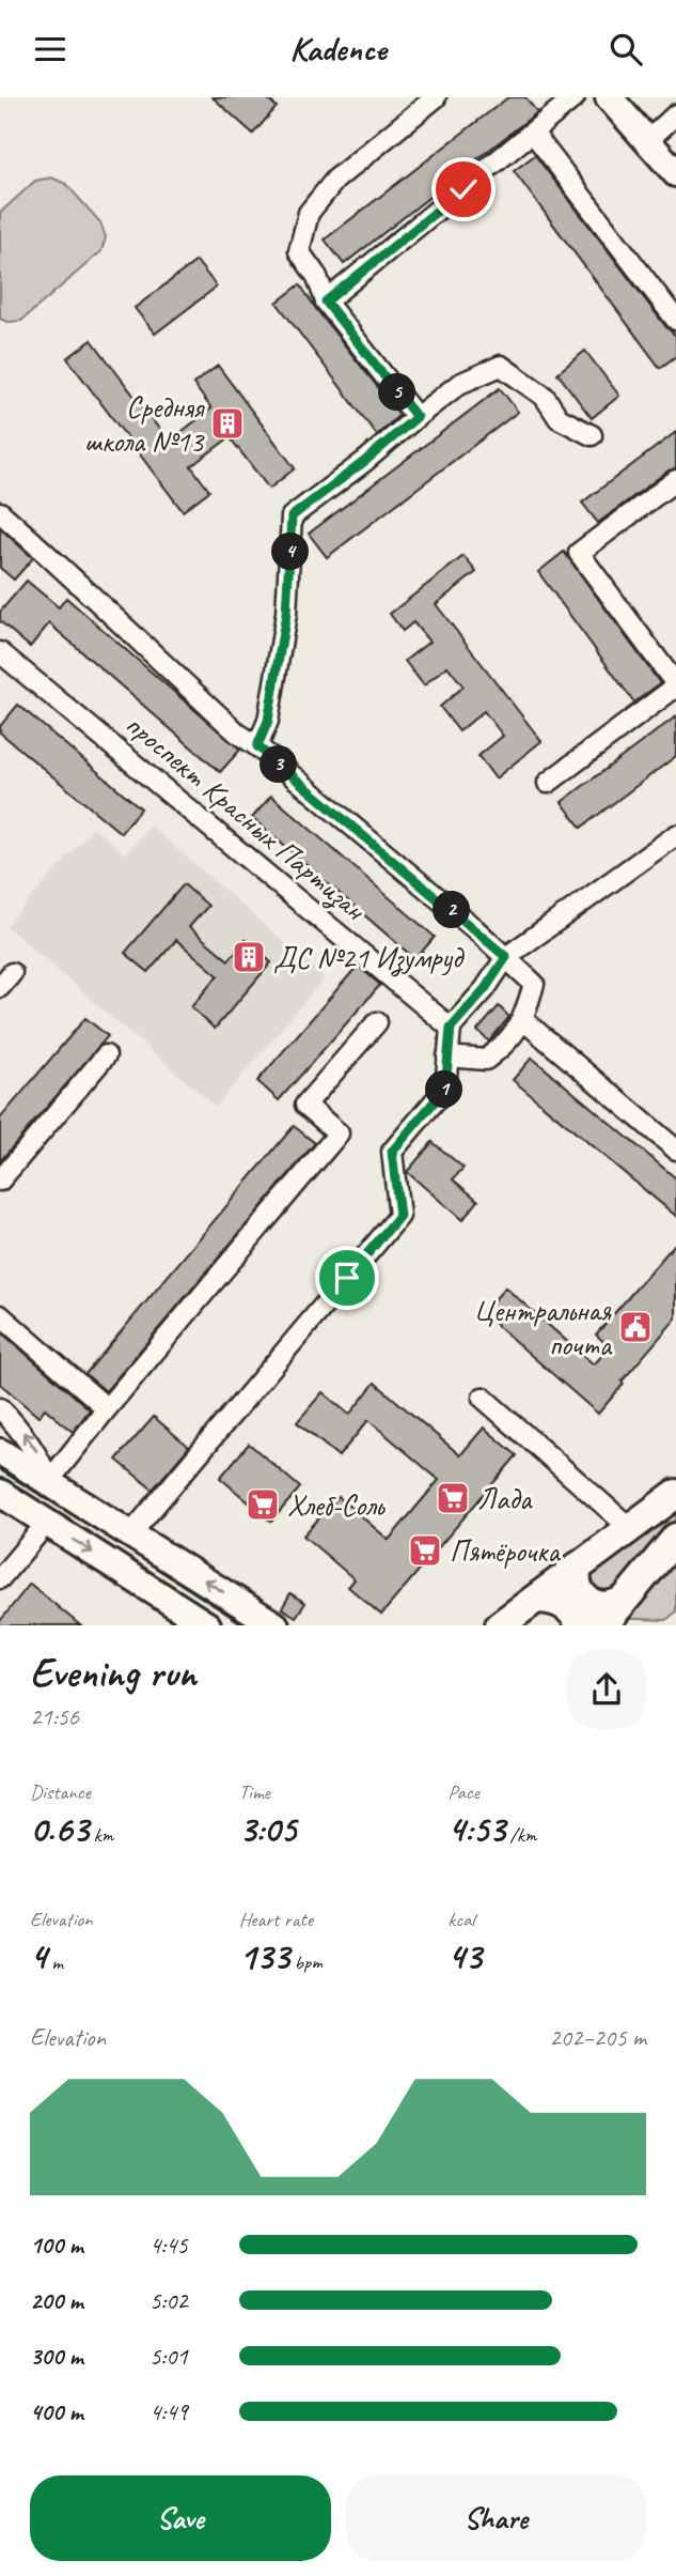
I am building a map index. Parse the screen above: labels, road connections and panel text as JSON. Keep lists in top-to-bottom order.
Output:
{
  "streets": {
    "street": ["проспект Красных Партизан"]
  },
  "places": {
    "building": ["Средняя школа №13", "ДС №21 Изумруд"],
    "public building": ["Центральная почта"],
    "supermarket": ["Лада", "Хлеб-Соль", "Пятёрочка"]
  },
  "page": {
    "header": "Kadence",
    "pins": [
      "5",
      "4",
      "3",
      "2",
      "1"
    ],
    "heading": ["Evening run", "21:56"],
    "stats": [
      ["Distance", "0.63 km"],
      ["Time", "3:05"],
      ["Pace", "4:53 /km"],
      ["Elevation", "4 m"],
      ["Heart rate", "133 bpm"],
      ["kcal", "43"]
    ],
    "chart": ["Elevation", "202–205 m"],
    "list": [
      {
        "name": "100 m",
        "note": "4:45"
      },
      {
        "name": "200 m",
        "note": "5:02"
      },
      {
        "name": "300 m",
        "note": "5:01"
      },
      {
        "name": "400 m",
        "note": "4:49"
      }
    ],
    "buttons": ["Save", "Share"]
  }
}
